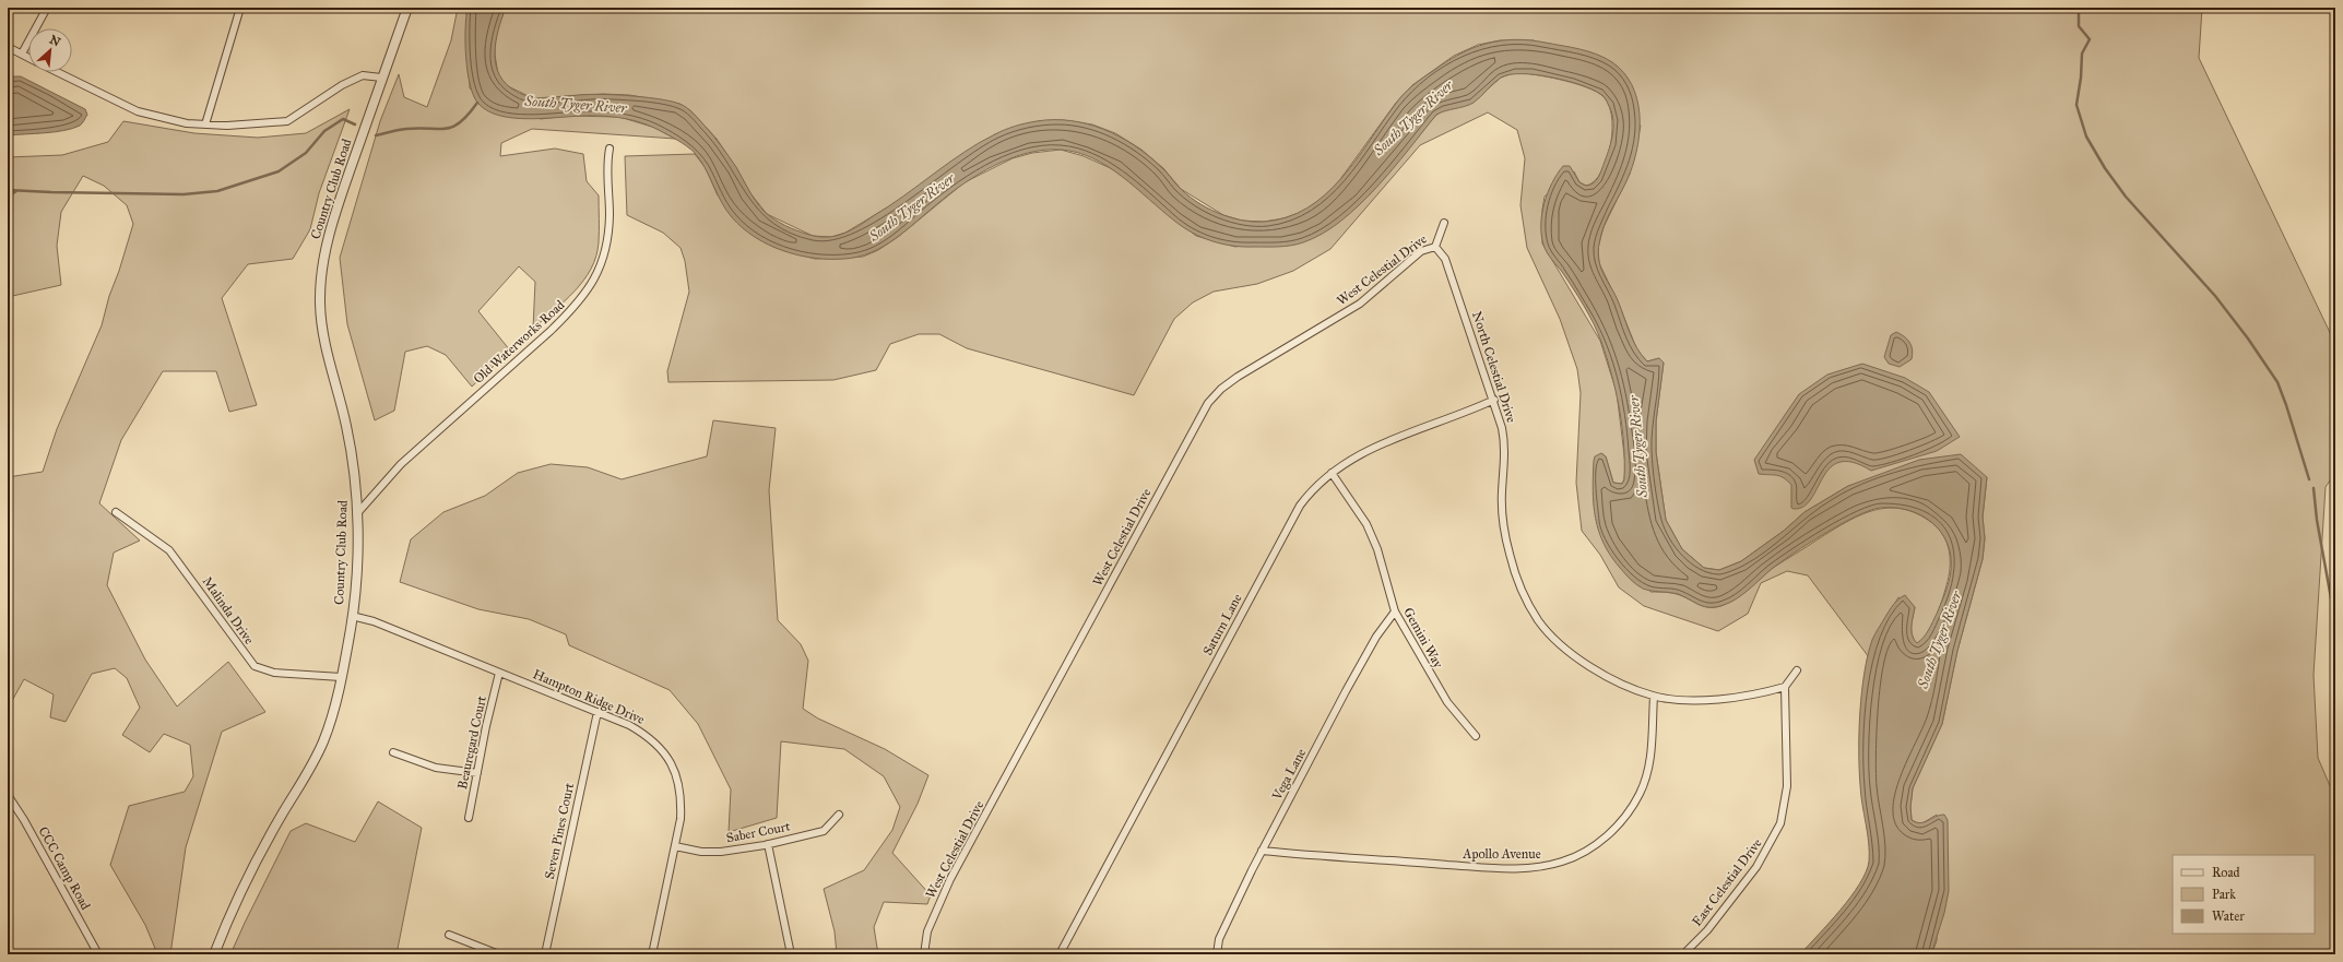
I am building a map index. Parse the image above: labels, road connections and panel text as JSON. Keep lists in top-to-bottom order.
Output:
{
  "streets": {
    "street": [
      "Country Club Road",
      "West Celestial Drive",
      "Old Waterworks Road",
      "North Celestial Drive",
      "Malinda Drive",
      "Saturn Lane",
      "Gemini Way",
      "Hampton Ridge Drive",
      "Beauregard Court",
      "Vega Lane",
      "Seven Pines Court",
      "Saber Court",
      "Apollo Avenue",
      "CCC Camp Road",
      "East Celestial Drive"
    ]
  },
  "crossings": [
    ["Country Club Road", "Old Waterworks Road"],
    ["Country Club Road", "Malinda Drive"],
    ["Country Club Road", "Hampton Ridge Drive"],
    ["West Celestial Drive", "North Celestial Drive"],
    ["North Celestial Drive", "Saturn Lane"],
    ["North Celestial Drive", "Apollo Avenue"],
    ["North Celestial Drive", "East Celestial Drive"],
    ["Saturn Lane", "Gemini Way"],
    ["Gemini Way", "Vega Lane"],
    ["Hampton Ridge Drive", "Beauregard Court"],
    ["Hampton Ridge Drive", "Seven Pines Court"],
    ["Hampton Ridge Drive", "Saber Court"],
    ["Vega Lane", "Apollo Avenue"]
  ],
  "water": ["South Tyger River"],
  "legend": ["Road", "Park", "Water"],
  "north": "top right"
}
